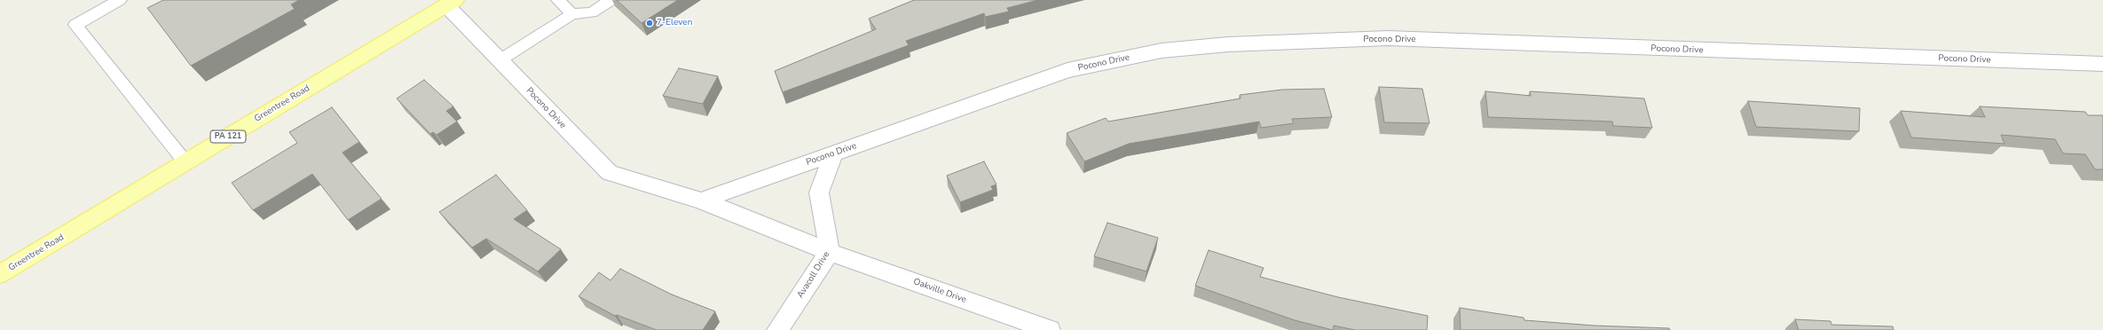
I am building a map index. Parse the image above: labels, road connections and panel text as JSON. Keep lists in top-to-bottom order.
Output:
{
  "streets": {
    "main road": ["Greentree Road", "PA 121"],
    "street": ["Pocono Drive", "Avacoll Drive", "Oakville Drive"]
  },
  "crossings": [
    ["Pocono Drive", "Greentree Road"],
    ["Pocono Drive", "Avacoll Drive"],
    ["Pocono Drive", "Oakville Drive"],
    ["Avacoll Drive", "Oakville Drive"]
  ],
  "places": ["7-Eleven"]
}
